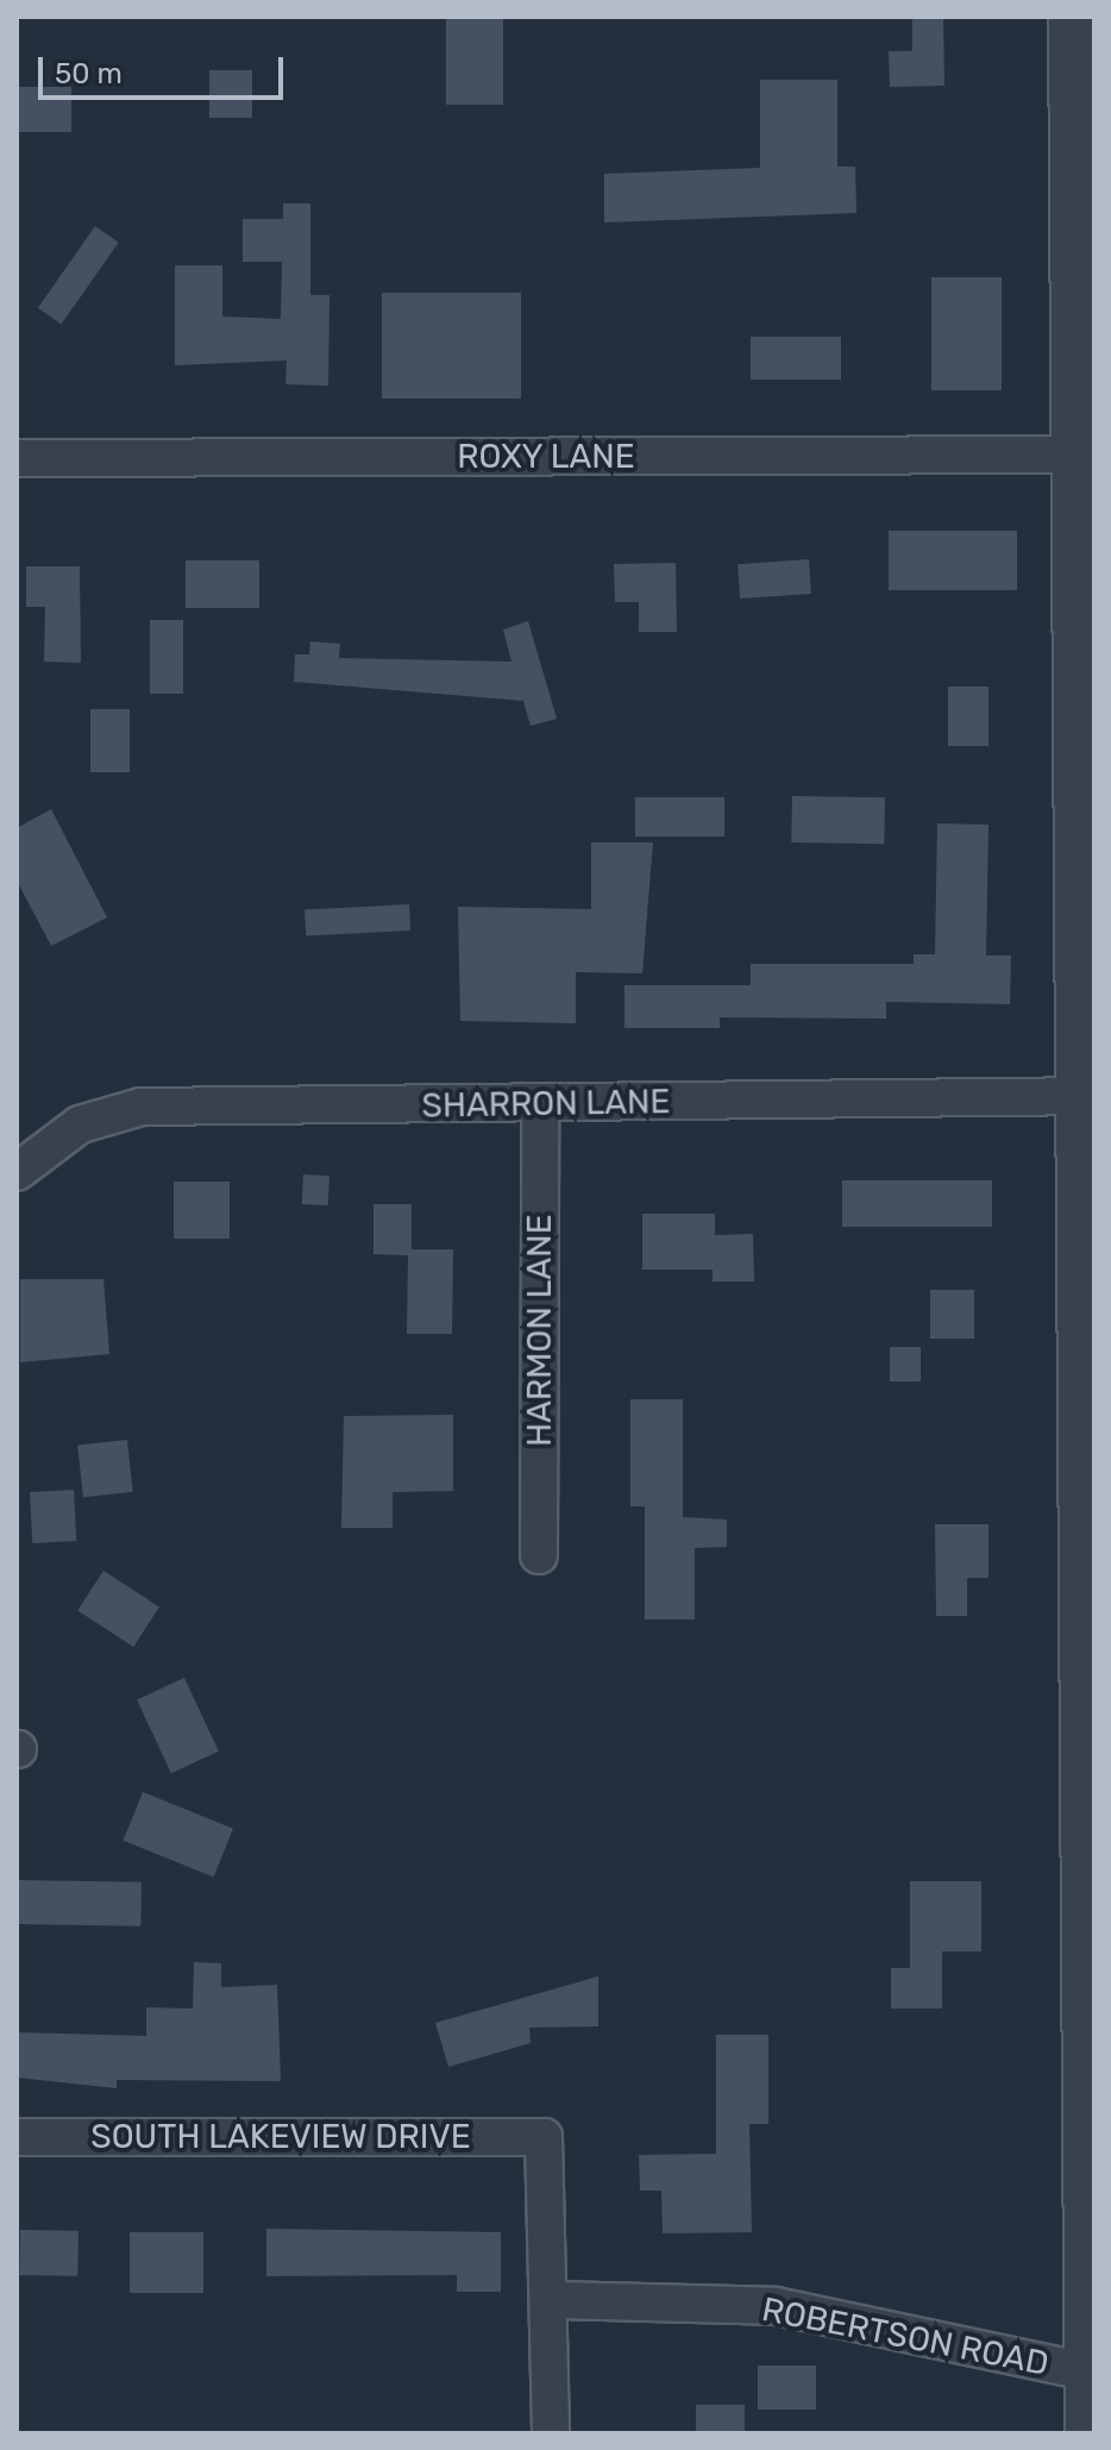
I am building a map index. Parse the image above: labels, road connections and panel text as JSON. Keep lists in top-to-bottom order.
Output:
{
  "streets": {
    "street": [
      "ROXY LANE",
      "SHARRON LANE",
      "HARMON LANE",
      "SOUTH LAKEVIEW DRIVE",
      "ROBERTSON ROAD"
    ]
  },
  "crossings": [
    ["SHARRON LANE", "HARMON LANE"],
    ["SOUTH LAKEVIEW DRIVE", "ROBERTSON ROAD"]
  ],
  "scale_bar": "50 m"
}
